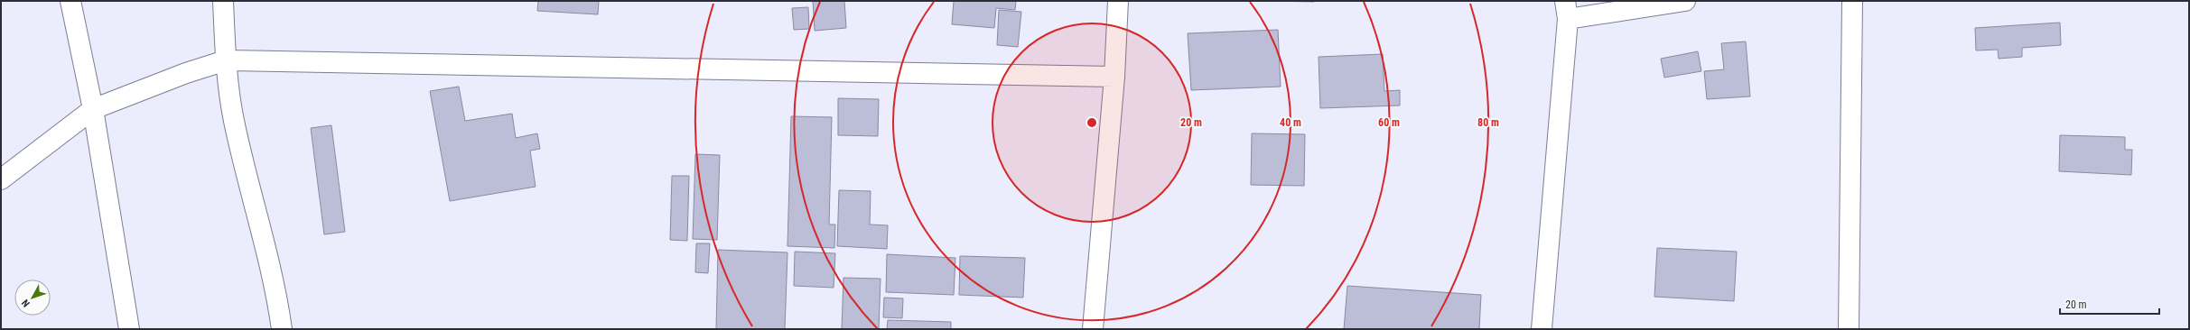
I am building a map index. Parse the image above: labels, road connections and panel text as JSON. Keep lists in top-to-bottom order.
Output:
{
  "scale_bar": "20 m",
  "north": "bottom left",
  "rings": [
    "20 m",
    "40 m",
    "60 m",
    "80 m"
  ]
}
